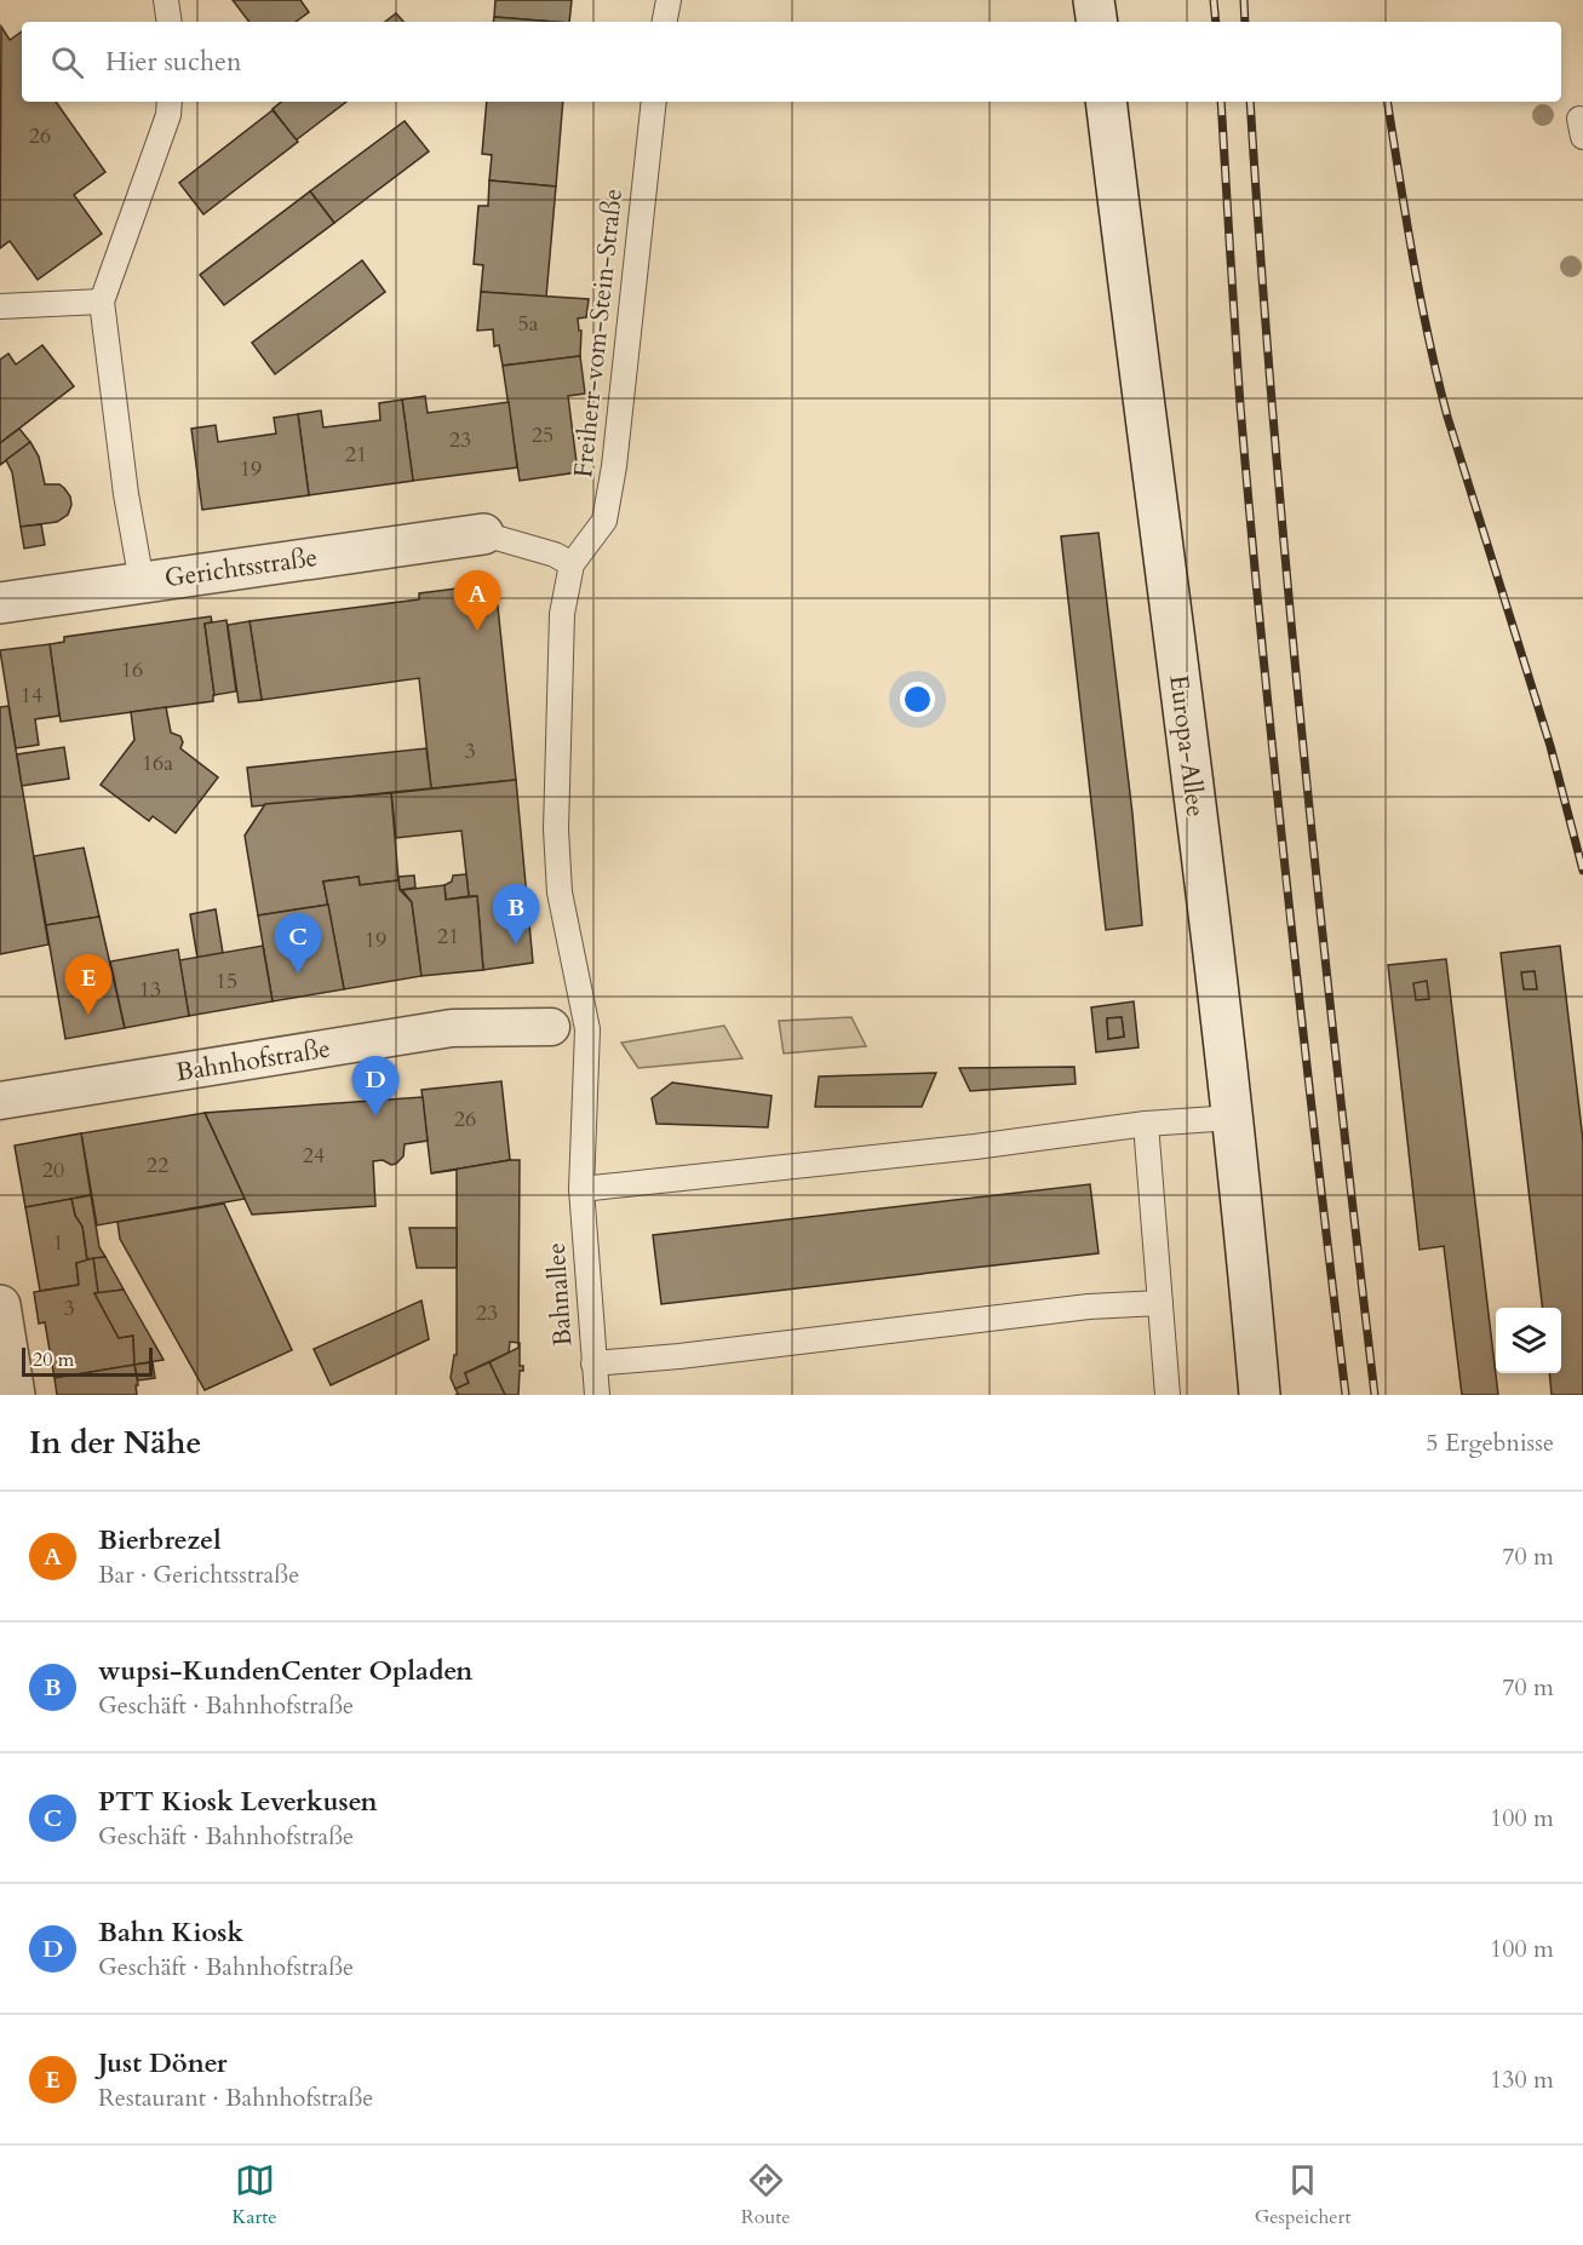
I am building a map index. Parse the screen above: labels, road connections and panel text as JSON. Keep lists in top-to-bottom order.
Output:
{
  "streets": {
    "main road": ["Gerichtsstraße", "Europa-Allee"],
    "street": ["Bahnhofstraße"],
    "lane": ["Freiherr-vom-Stein-Straße", "Bahnallee"]
  },
  "crossings": [
    ["Freiherr-vom-Stein-Straße", "Bahnallee"]
  ],
  "house_numbers": [
    "26",
    "5a",
    "25",
    "23",
    "21",
    "19",
    "16",
    "14",
    "3",
    "16a",
    "21",
    "19",
    "15",
    "13",
    "26",
    "24",
    "22",
    "20",
    "1",
    "3",
    "23"
  ],
  "scale_bar": "20 m",
  "page": {
    "search": "Hier suchen",
    "pins": [
      "A",
      "B",
      "C",
      "E",
      "D"
    ],
    "scale": "20 m",
    "heading": ["In der Nähe", "5 Ergebnisse"],
    "list": [
      {
        "mark": "A",
        "name": "Bierbrezel",
        "note": "Bar · Gerichtsstraße",
        "value": "70 m"
      },
      {
        "mark": "B",
        "name": "wupsi-KundenCenter Opladen",
        "note": "Geschäft · Bahnhofstraße",
        "value": "70 m"
      },
      {
        "mark": "C",
        "name": "PTT Kiosk Leverkusen",
        "note": "Geschäft · Bahnhofstraße",
        "value": "100 m"
      },
      {
        "mark": "D",
        "name": "Bahn Kiosk",
        "note": "Geschäft · Bahnhofstraße",
        "value": "100 m"
      },
      {
        "mark": "E",
        "name": "Just Döner",
        "note": "Restaurant · Bahnhofstraße",
        "value": "130 m"
      }
    ],
    "nav": ["Karte", "Route", "Gespeichert"]
  }
}
